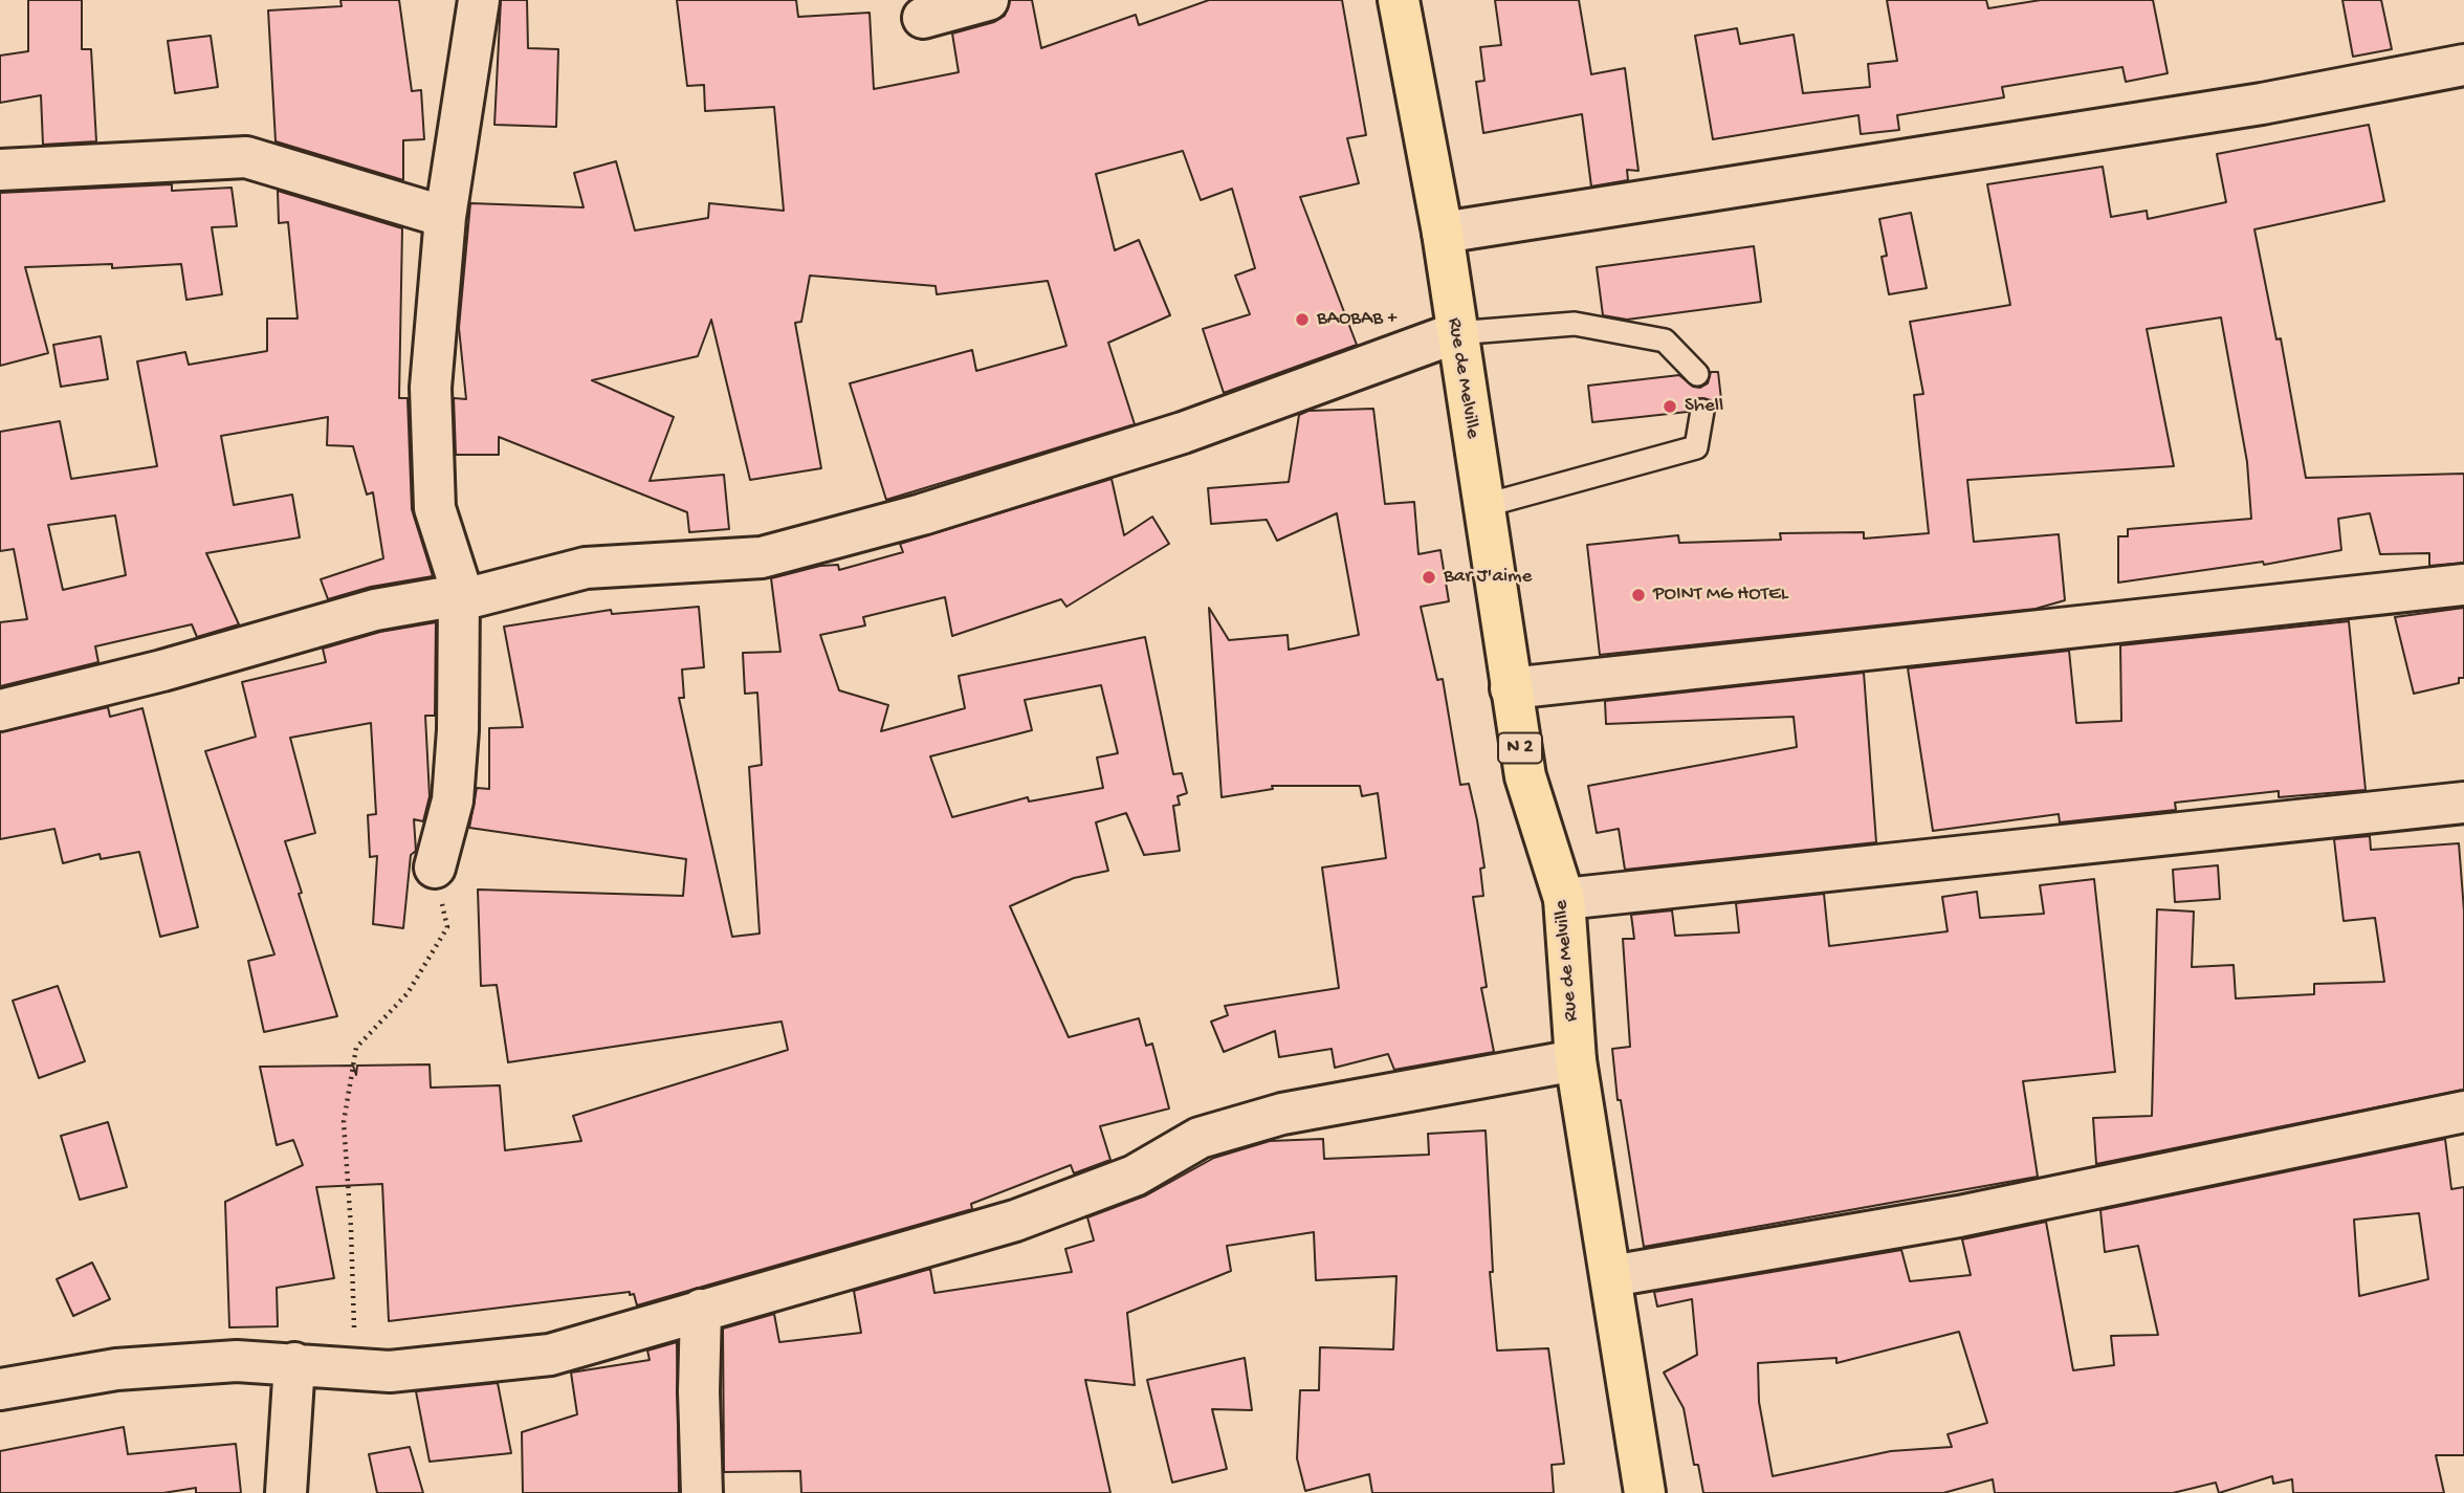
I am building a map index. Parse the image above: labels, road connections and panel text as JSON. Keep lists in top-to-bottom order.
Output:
{
  "streets": {
    "main road": ["Rue de Melville", "N 2"]
  },
  "places": [
    "BAOBAB +",
    "Shell",
    "Bar J'aime",
    "POINT MG HOTEL"
  ]
}
